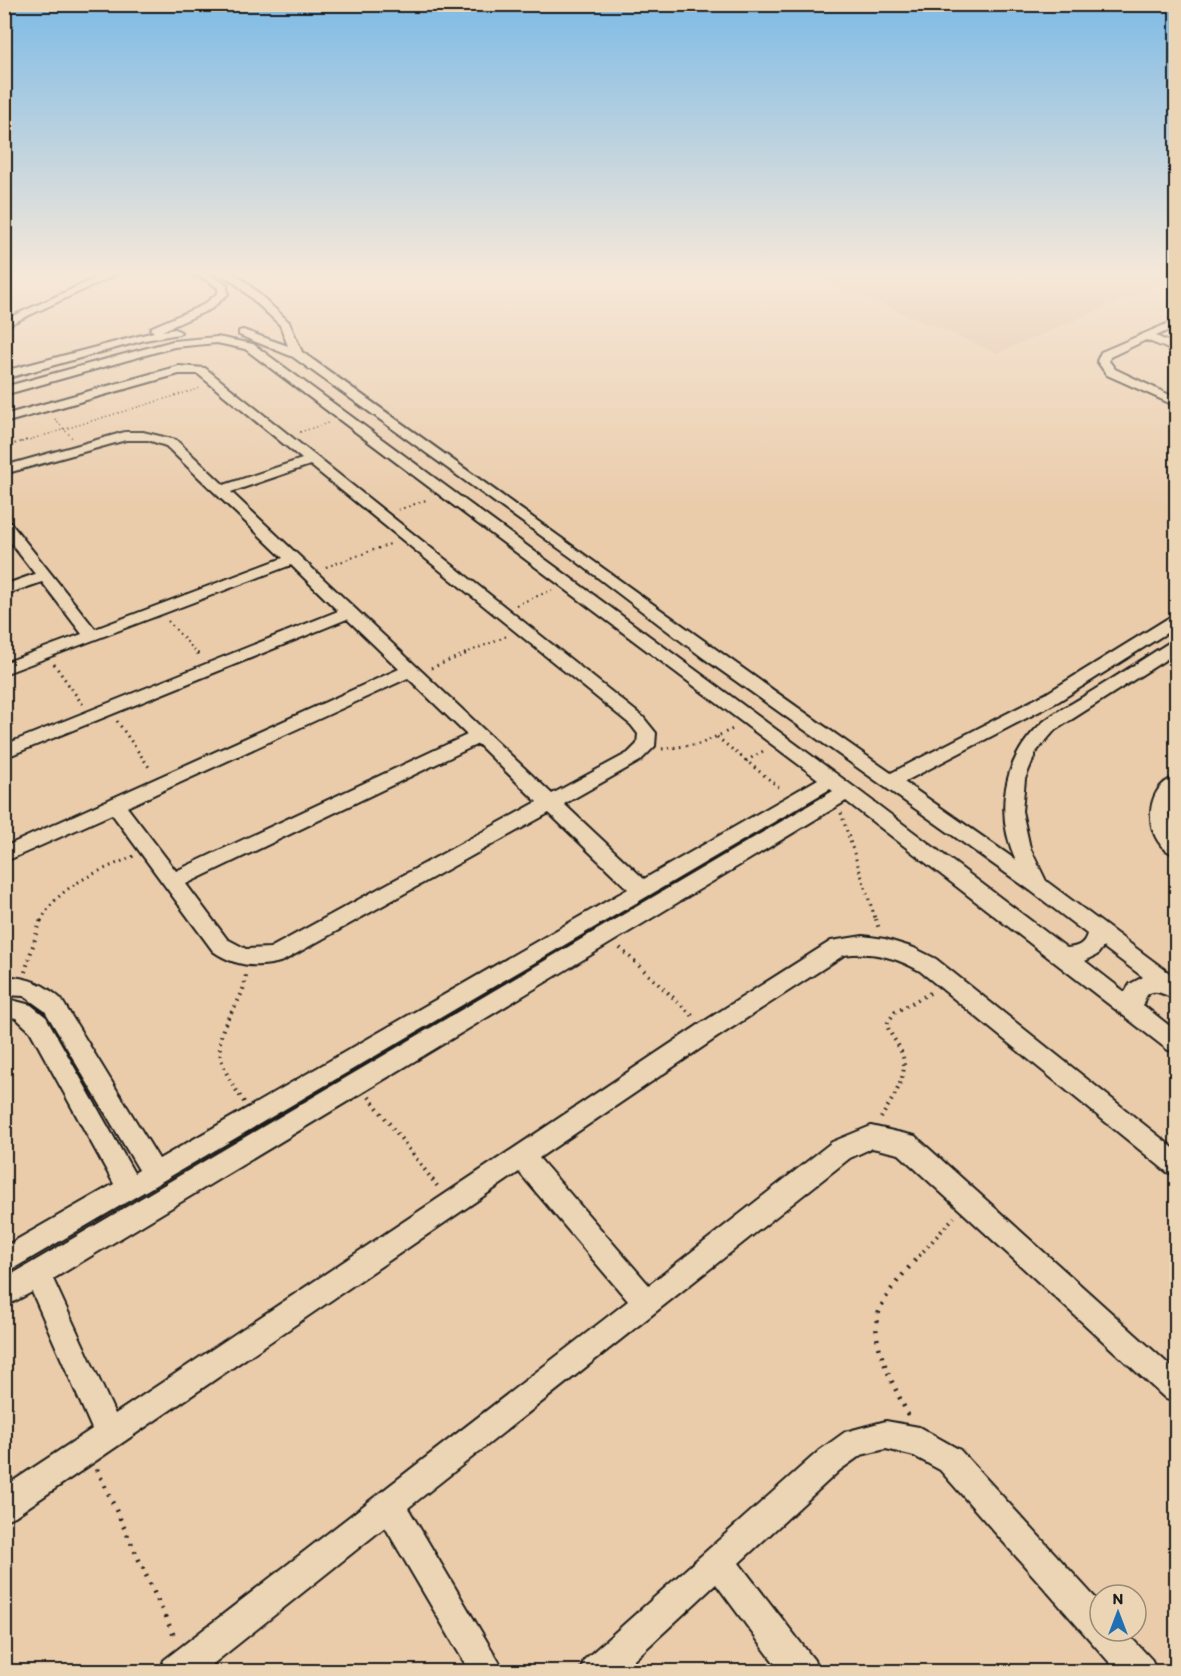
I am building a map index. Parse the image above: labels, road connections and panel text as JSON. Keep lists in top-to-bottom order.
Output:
{
  "north": "top"
}
